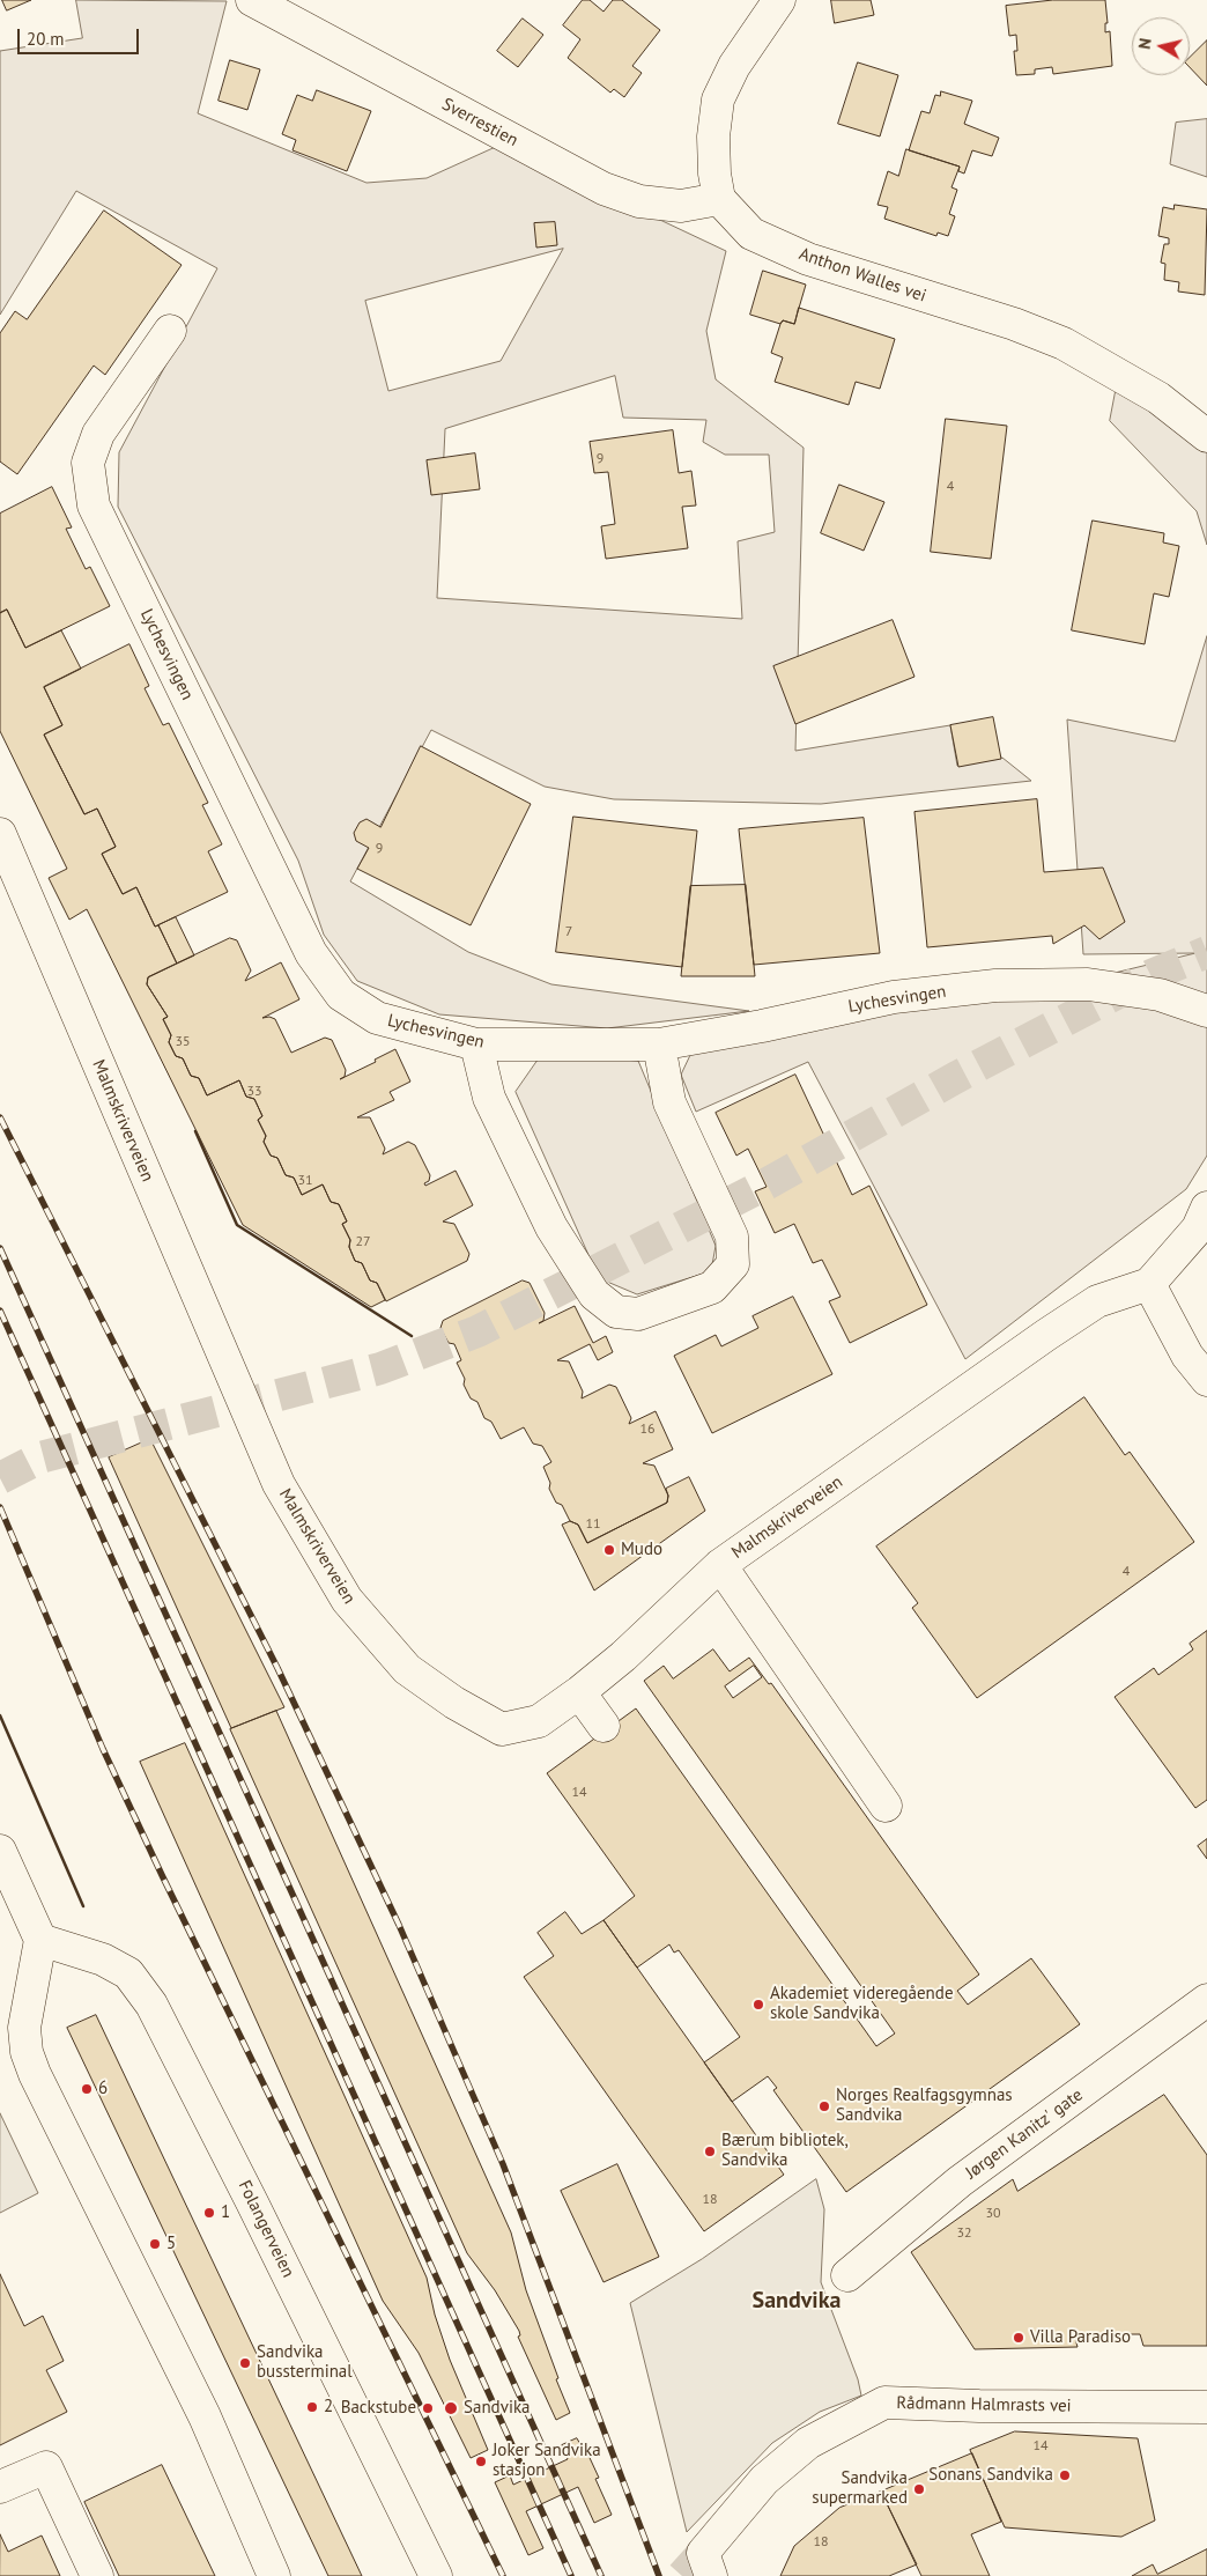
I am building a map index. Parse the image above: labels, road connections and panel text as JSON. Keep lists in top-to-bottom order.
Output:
{
  "streets": {
    "street": [
      "Sverrestien",
      "Anthon Walles vei",
      "Lychesvingen",
      "Malmskriverveien",
      "Jørgen Kanitz' gate",
      "Folangerveien",
      "Rådmann Halmrasts vei"
    ]
  },
  "crossings": [
    ["Sverrestien", "Anthon Walles vei"]
  ],
  "districts": ["Sandvika"],
  "places": [
    "Mudo",
    "Akademiet videregående skole Sandvika",
    "6",
    "Norges Realfagsgymnas Sandvika",
    "Bærum bibliotek, Sandvika",
    "1",
    "5",
    "Villa Paradiso",
    "Sandvika bussterminal",
    "2",
    "Backstube",
    "Sandvika",
    "Joker Sandvika stasjon",
    "Sonans Sandvika",
    "Sandvika supermarked"
  ],
  "house_numbers": [
    "9",
    "4",
    "9",
    "7",
    "35",
    "33",
    "31",
    "27",
    "16",
    "11",
    "4",
    "14",
    "18",
    "30",
    "32",
    "14",
    "18"
  ],
  "scale_bar": "20 m",
  "north": "left"
}
